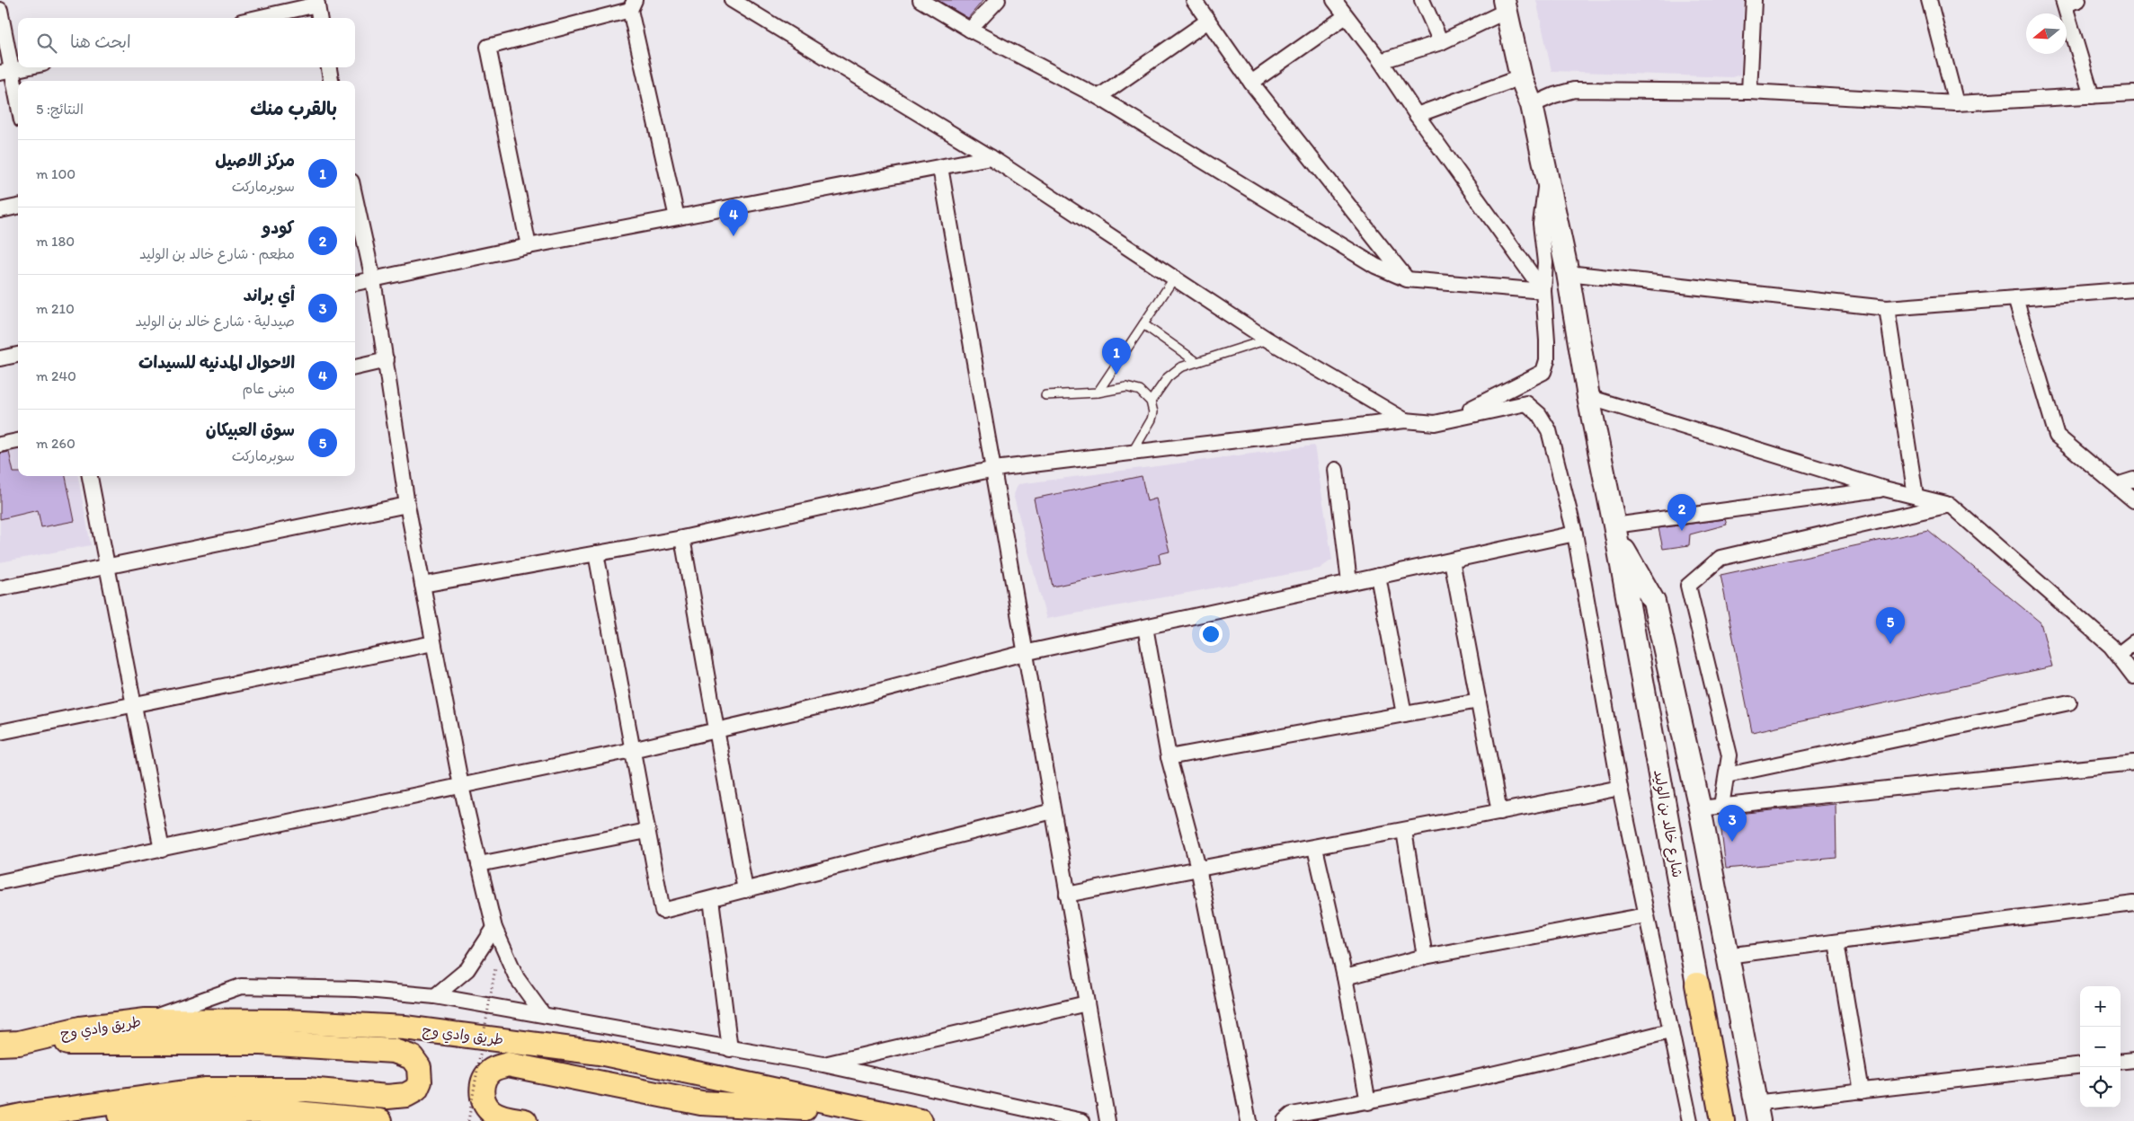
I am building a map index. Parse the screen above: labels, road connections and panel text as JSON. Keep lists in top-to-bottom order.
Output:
{
  "streets": {
    "main road": ["شارع خالد بن الوليد", "طريق وادي وج"]
  },
  "north": "left",
  "page": {
    "search": "ابحث هنا",
    "heading": ["بالقرب منك", "النتائج: 5"],
    "list": [
      {
        "mark": "1",
        "name": "مركز الاصيل",
        "note": "سوبرماركت",
        "value": "100 m"
      },
      {
        "mark": "2",
        "name": "كودو",
        "note": "مطعم · شارع خالد بن الوليد",
        "value": "180 m"
      },
      {
        "mark": "3",
        "name": "أي براند",
        "note": "صيدلية · شارع خالد بن الوليد",
        "value": "210 m"
      },
      {
        "mark": "4",
        "name": "الاحوال المدنيه للسيدات",
        "note": "مبنى عام",
        "value": "240 m"
      },
      {
        "mark": "5",
        "name": "سوق العبيكان",
        "note": "سوبرماركت",
        "value": "260 m"
      }
    ],
    "pins": [
      "4",
      "1",
      "2",
      "5",
      "3"
    ],
    "map_buttons": ["+", "−"]
  }
}
